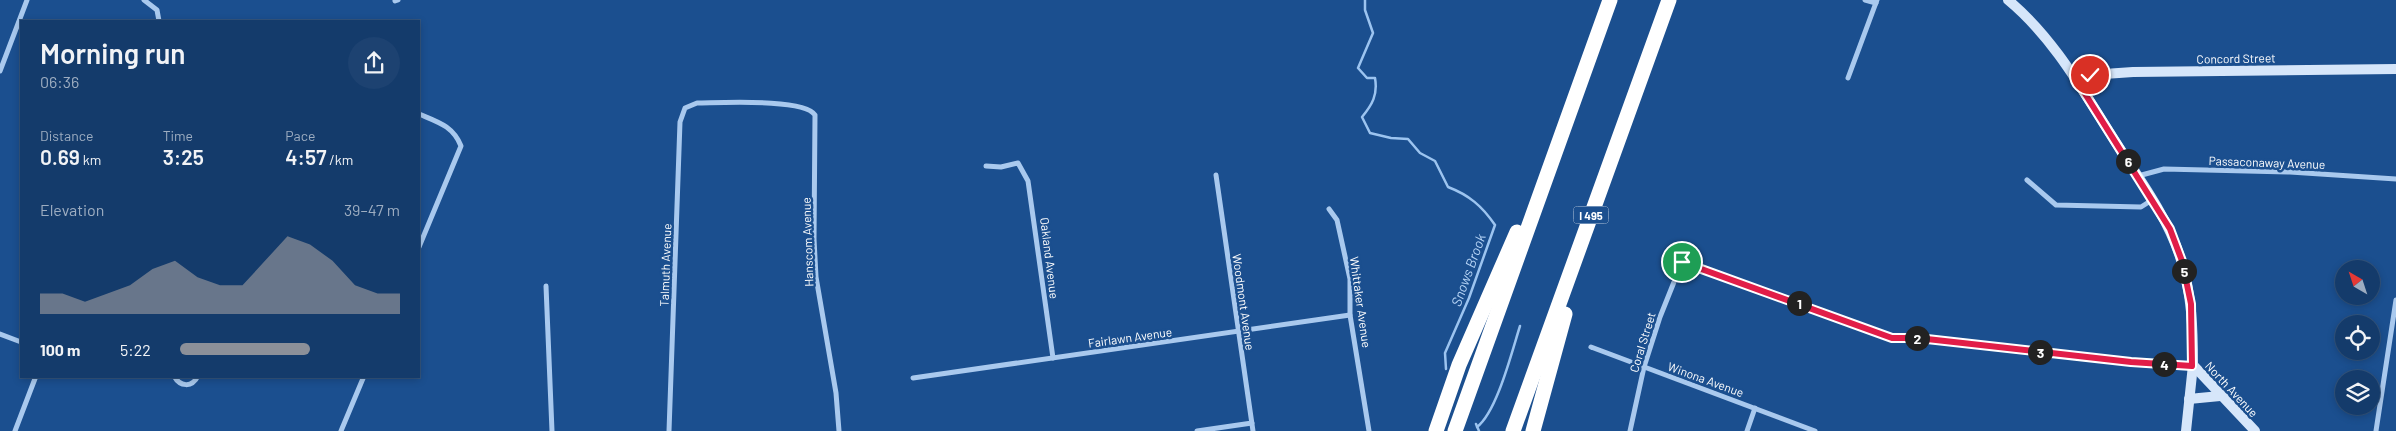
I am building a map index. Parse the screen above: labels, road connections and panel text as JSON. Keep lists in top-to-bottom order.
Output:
{
  "streets": {
    "highway": ["I 495"],
    "main road": ["Concord Street", "North Avenue"],
    "street": [
      "Passaconaway Avenue",
      "Hanscom Avenue",
      "Oakland Avenue",
      "Talmuth Avenue",
      "Woodmont Avenue",
      "Whittaker Avenue",
      "Fairlawn Avenue",
      "Coral Street",
      "Winona Avenue"
    ]
  },
  "crossings": [
    ["Concord Street", "North Avenue"],
    ["Passaconaway Avenue", "North Avenue"],
    ["Hanscom Avenue", "Talmuth Avenue"],
    ["Oakland Avenue", "Fairlawn Avenue"],
    ["Woodmont Avenue", "Fairlawn Avenue"],
    ["Whittaker Avenue", "Fairlawn Avenue"],
    ["Coral Street", "Winona Avenue"],
    ["Coral Street", "North Avenue"]
  ],
  "water": ["Snows Brook"],
  "north": "top left",
  "page": {
    "heading": ["Morning run", "06:36"],
    "stats": [
      ["Distance", "0.69 km"],
      ["Time", "3:25"],
      ["Pace", "4:57 /km"]
    ],
    "pins": [
      "6",
      "5",
      "1",
      "2",
      "3",
      "4"
    ],
    "chart": ["Elevation", "39–47 m"],
    "list": [
      {
        "name": "100 m",
        "note": "5:22"
      }
    ]
  }
}
